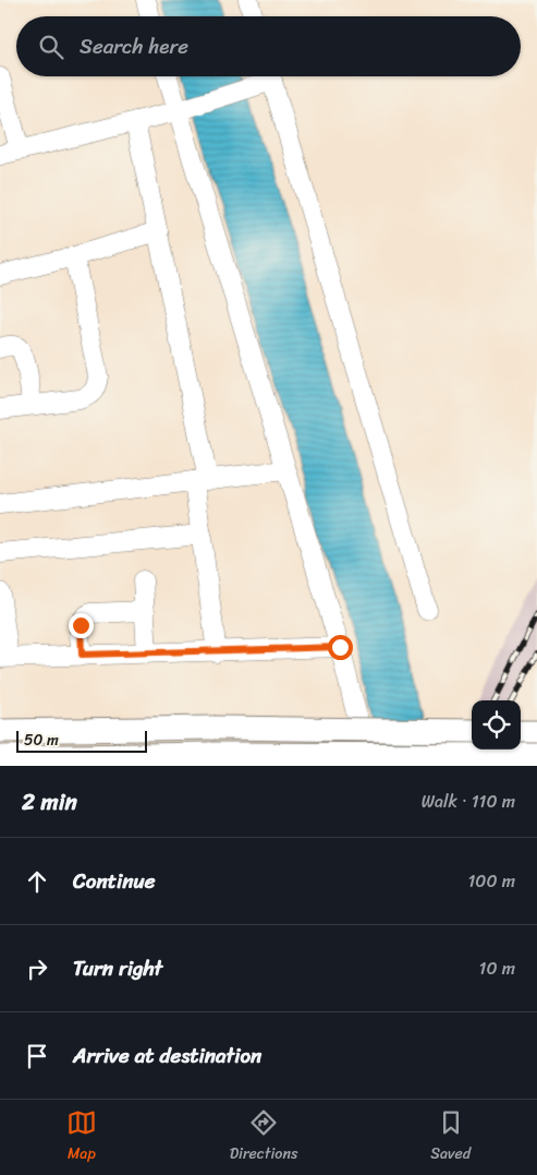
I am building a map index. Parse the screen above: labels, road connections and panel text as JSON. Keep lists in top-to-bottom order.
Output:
{
  "scale_bar": "50 m",
  "page": {
    "search": "Search here",
    "scale": "50 m",
    "heading": ["2 min", "Walk · 110 m"],
    "list": [
      ["Continue", "100 m"],
      ["Turn right", "10 m"],
      "Arrive at destination"
    ],
    "nav": ["Map", "Directions", "Saved"]
  }
}
